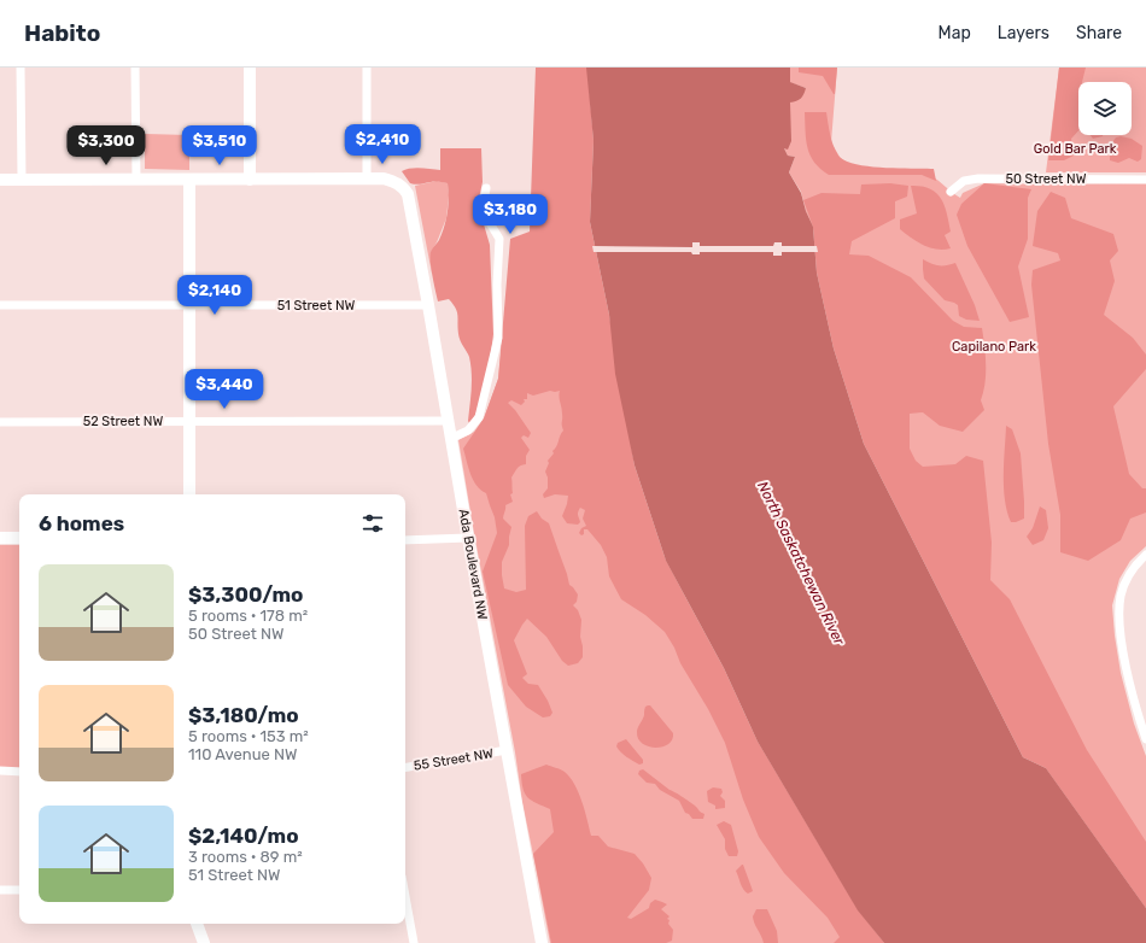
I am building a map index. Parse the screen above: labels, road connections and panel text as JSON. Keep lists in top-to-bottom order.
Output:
{
  "streets": {
    "street": [
      "50 Street NW",
      "51 Street NW",
      "52 Street NW",
      "Ada Boulevard NW",
      "55 Street NW"
    ]
  },
  "crossings": [
    ["51 Street NW", "Ada Boulevard NW"],
    ["52 Street NW", "Ada Boulevard NW"],
    ["Ada Boulevard NW", "55 Street NW"]
  ],
  "water": ["North Saskatchewan River"],
  "parks": ["Gold Bar Park", "Capilano Park"],
  "page": {
    "header": "Habito",
    "nav": ["Map", "Layers", "Share"],
    "price": [
      "$2,410",
      "$3,300",
      "$3,510",
      "$3,180",
      "$2,140",
      "$3,440"
    ],
    "heading": "6 homes",
    "list": [
      {
        "name": "$3,300/mo",
        "note": "5 rooms · 178 m² · 50 Street NW"
      },
      {
        "name": "$3,180/mo",
        "note": "5 rooms · 153 m² · 110 Avenue NW"
      },
      {
        "name": "$2,140/mo",
        "note": "3 rooms · 89 m² · 51 Street NW"
      }
    ]
  }
}
